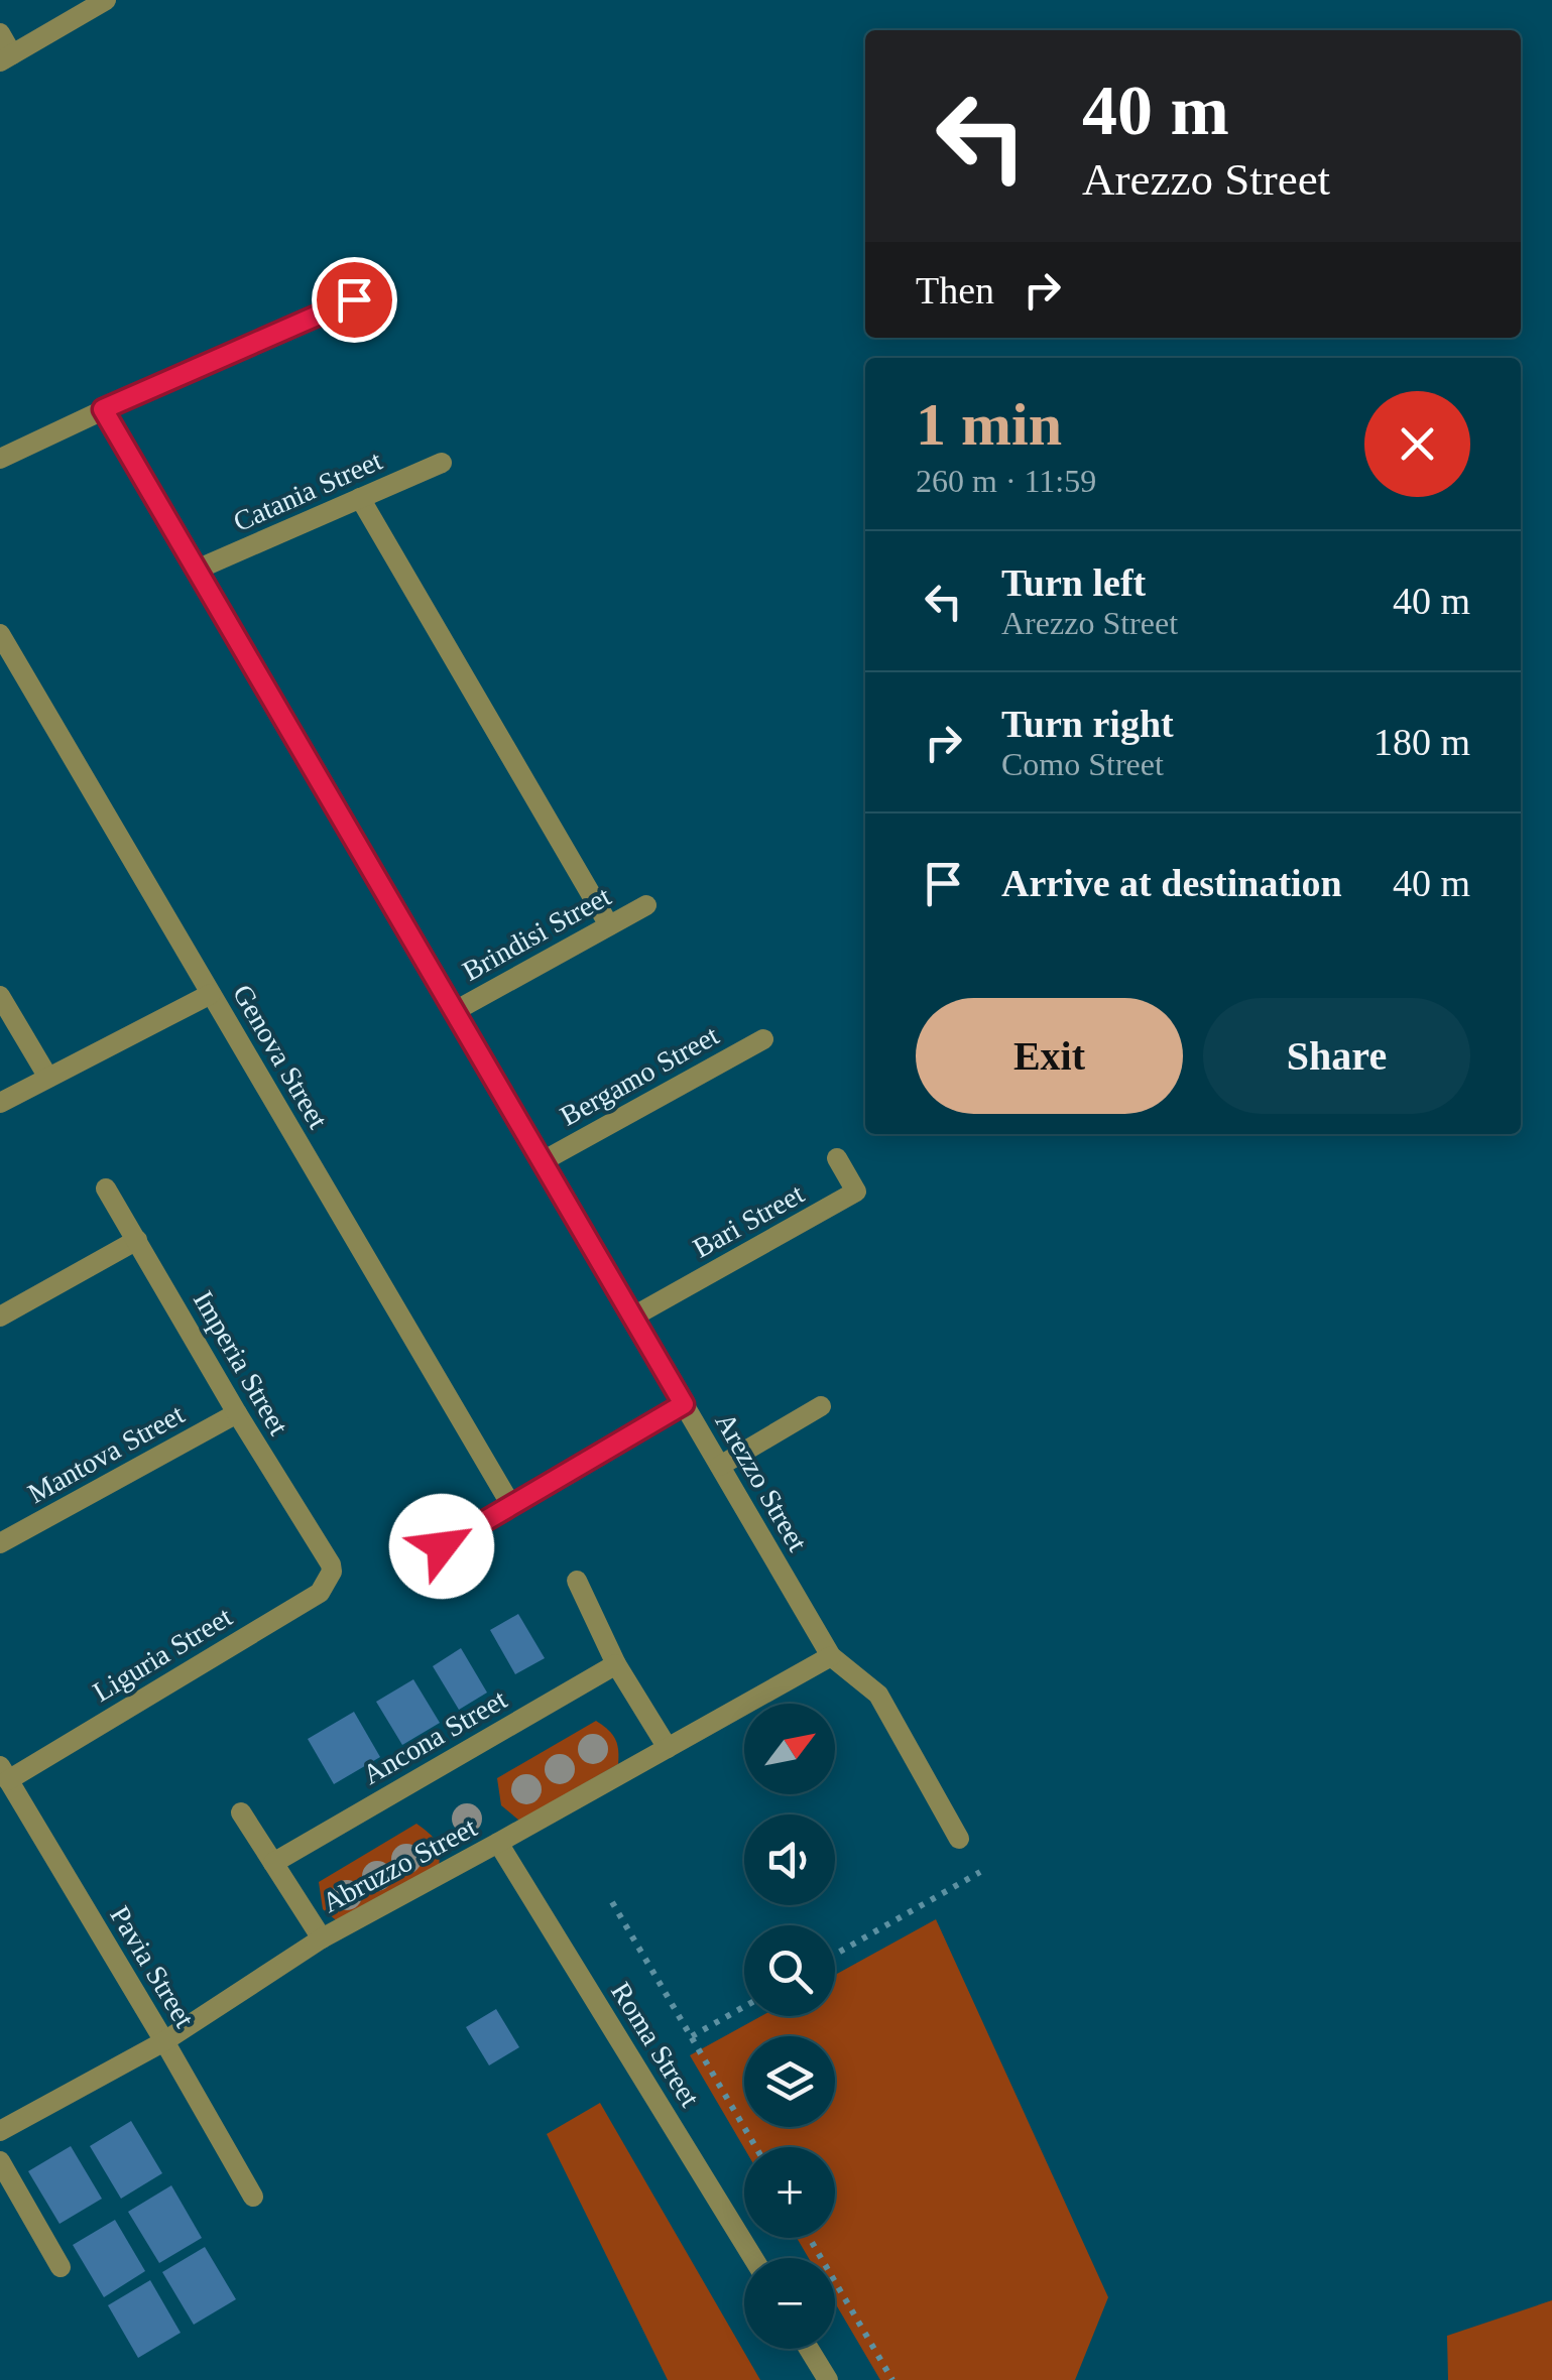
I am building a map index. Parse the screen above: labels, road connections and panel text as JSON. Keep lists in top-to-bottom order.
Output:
{
  "streets": {
    "street": [
      "Catania Street",
      "Brindisi Street",
      "Genova Street",
      "Bergamo Street",
      "Bari Street",
      "Imperia Street",
      "Mantova Street",
      "Arezzo Street",
      "Liguria Street",
      "Ancona Street",
      "Abruzzo Street",
      "Pavia Street",
      "Roma Street"
    ]
  },
  "crossings": [
    ["Catania Street", "Arezzo Street"],
    ["Brindisi Street", "Arezzo Street"],
    ["Bergamo Street", "Arezzo Street"],
    ["Bari Street", "Arezzo Street"],
    ["Imperia Street", "Mantova Street"],
    ["Imperia Street", "Liguria Street"],
    ["Arezzo Street", "Abruzzo Street"],
    ["Liguria Street", "Pavia Street"],
    ["Abruzzo Street", "Pavia Street"],
    ["Abruzzo Street", "Roma Street"]
  ],
  "north": "top right",
  "page": {
    "turn": ["40 m", "Arezzo Street"],
    "then": "Then",
    "heading": ["1 min", "260 m · 11:59"],
    "list": [
      {
        "name": "Turn left",
        "note": "Arezzo Street",
        "value": "40 m"
      },
      {
        "name": "Turn right",
        "note": "Como Street",
        "value": "180 m"
      },
      {
        "name": "Arrive at destination",
        "value": "40 m"
      }
    ],
    "buttons": ["Exit", "Share"],
    "map_buttons": ["+", "−"]
  }
}
